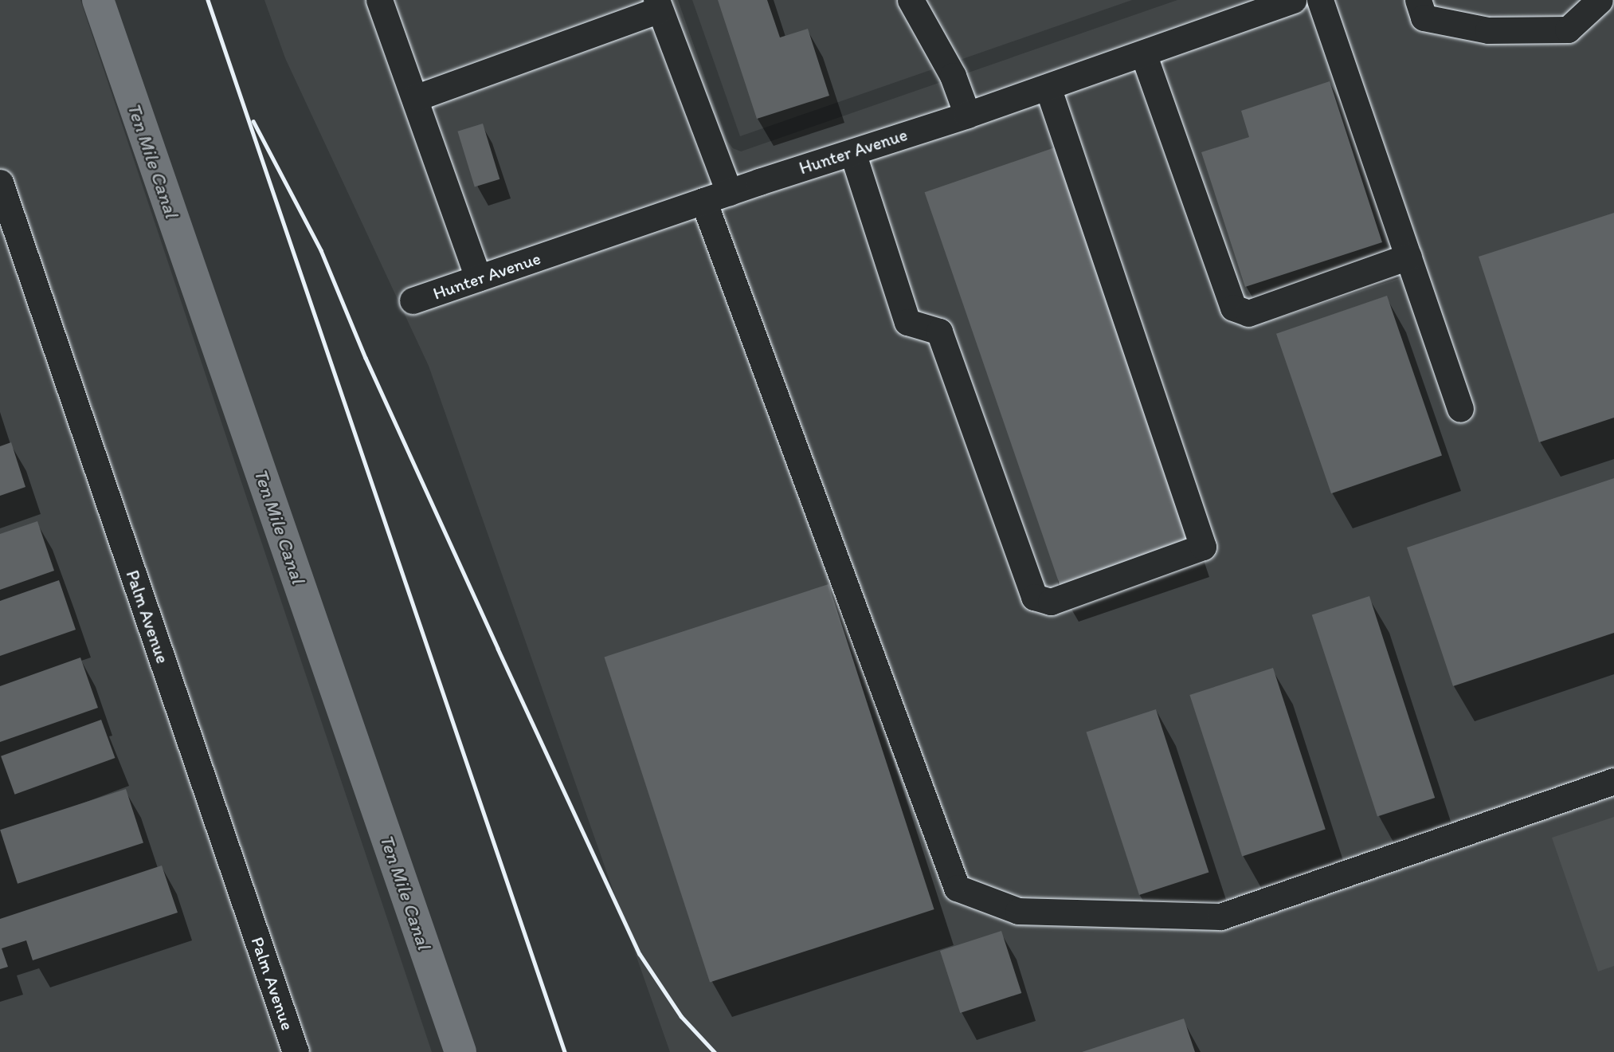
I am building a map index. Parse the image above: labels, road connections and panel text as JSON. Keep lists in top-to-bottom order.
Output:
{
  "streets": {
    "street": ["Hunter Avenue", "Palm Avenue"]
  },
  "water": ["Ten Mile Canal"]
}
